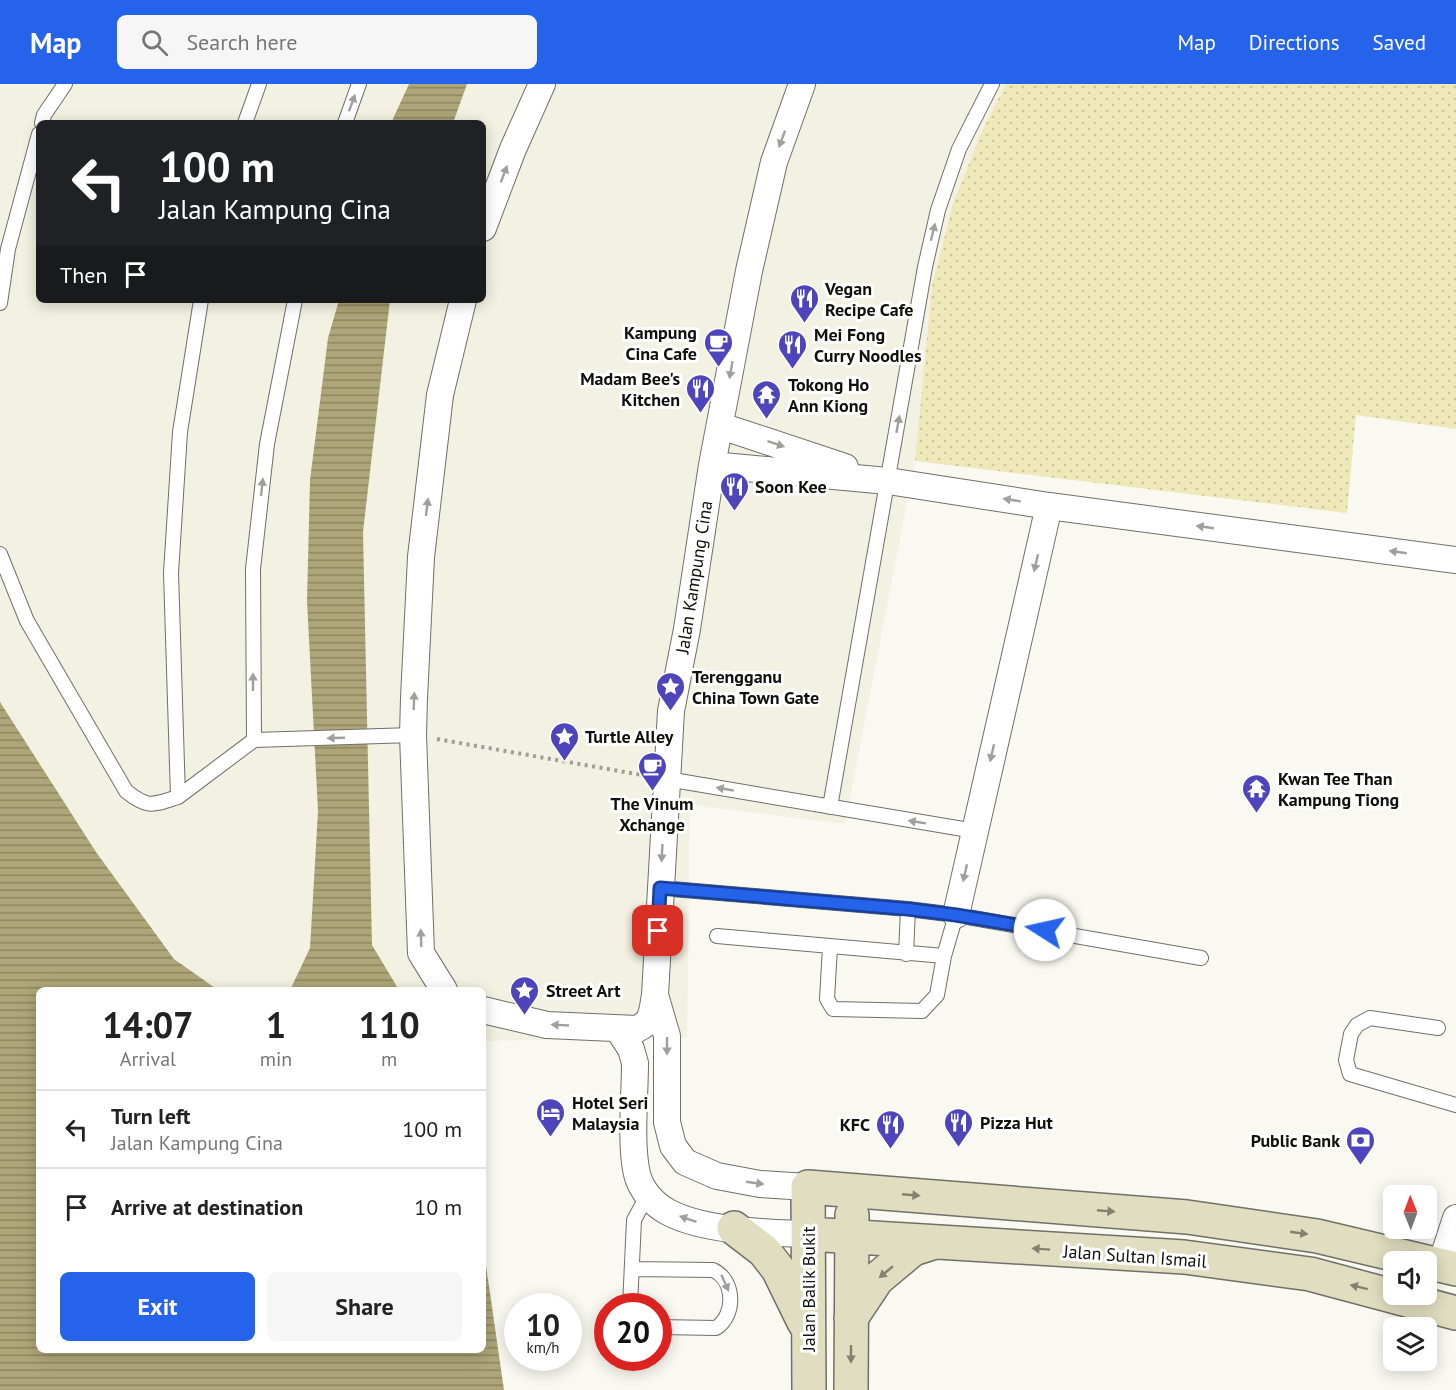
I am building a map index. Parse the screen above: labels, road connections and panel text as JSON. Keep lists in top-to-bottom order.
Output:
{
  "streets": {
    "main road": ["Jalan Sultan Ismail", "Jalan Balik Bukit"],
    "street": ["Jalan Kampung Cina"]
  },
  "crossings": [
    ["Jalan Kampung Cina", "Jalan Balik Bukit"],
    ["Jalan Sultan Ismail", "Jalan Balik Bukit"]
  ],
  "one_way": ["Jalan Kampung Cina"],
  "places": {
    "restaurant": [
      "Vegan Recipe Cafe",
      "Mei Fong Curry Noodles",
      "Madam Bee's Kitchen",
      "Soon Kee",
      "Pizza Hut",
      "KFC"
    ],
    "cafe": ["Kampung Cina Cafe", "The Vinum Xchange"],
    "temple": ["Tokong Ho Ann Kiong", "Kwan Tee Than Kampung Tiong"],
    "place": ["Terengganu China Town Gate", "Turtle Alley", "Street Art"],
    "hotel": ["Hotel Seri Malaysia"],
    "bank": ["Public Bank"]
  },
  "north": "top",
  "page": {
    "header": "Map",
    "search": "Search here",
    "nav": ["Map", "Directions", "Saved"],
    "turn": ["100 m", "Jalan Kampung Cina"],
    "then": "Then",
    "eta": [
      "14:07",
      "Arrival",
      "1",
      "min",
      "110",
      "m"
    ],
    "list": [
      {
        "name": "Turn left",
        "note": "Jalan Kampung Cina",
        "value": "100 m"
      },
      {
        "name": "Arrive at destination",
        "value": "10 m"
      }
    ],
    "buttons": ["Exit", "Share"],
    "speed": "10 km/h",
    "limit": "20"
  }
}
